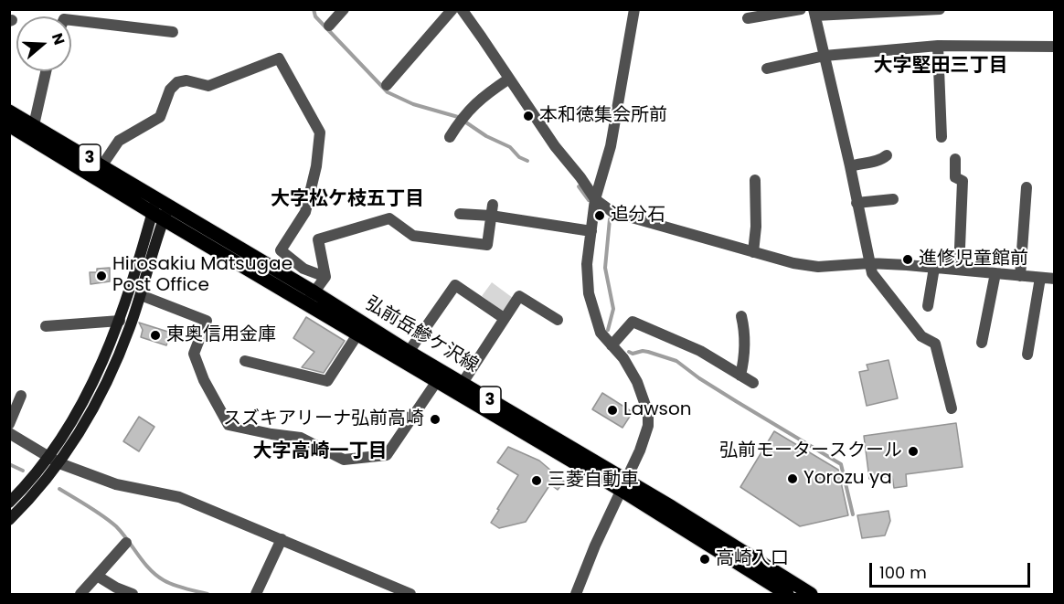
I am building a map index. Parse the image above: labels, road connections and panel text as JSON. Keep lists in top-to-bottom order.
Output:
{
  "streets": {
    "main road": ["3", "弘前岳鰺ケ沢線"]
  },
  "crossings": [
    ["3", "弘前岳鰺ケ沢線"]
  ],
  "districts": ["大字堅田三丁目", "大字松ケ枝五丁目", "大字高崎一丁目"],
  "places": [
    "本和徳集会所前",
    "追分石",
    "進修児童館前",
    "Hirosakiu Matsugae Post Office",
    "東奥信用金庫",
    "Lawson",
    "スズキアリーナ弘前高崎",
    "弘前モータースクール",
    "Yorozu ya",
    "三菱自動車",
    "高崎入口"
  ],
  "scale_bar": "100 m",
  "north": "right"
}
